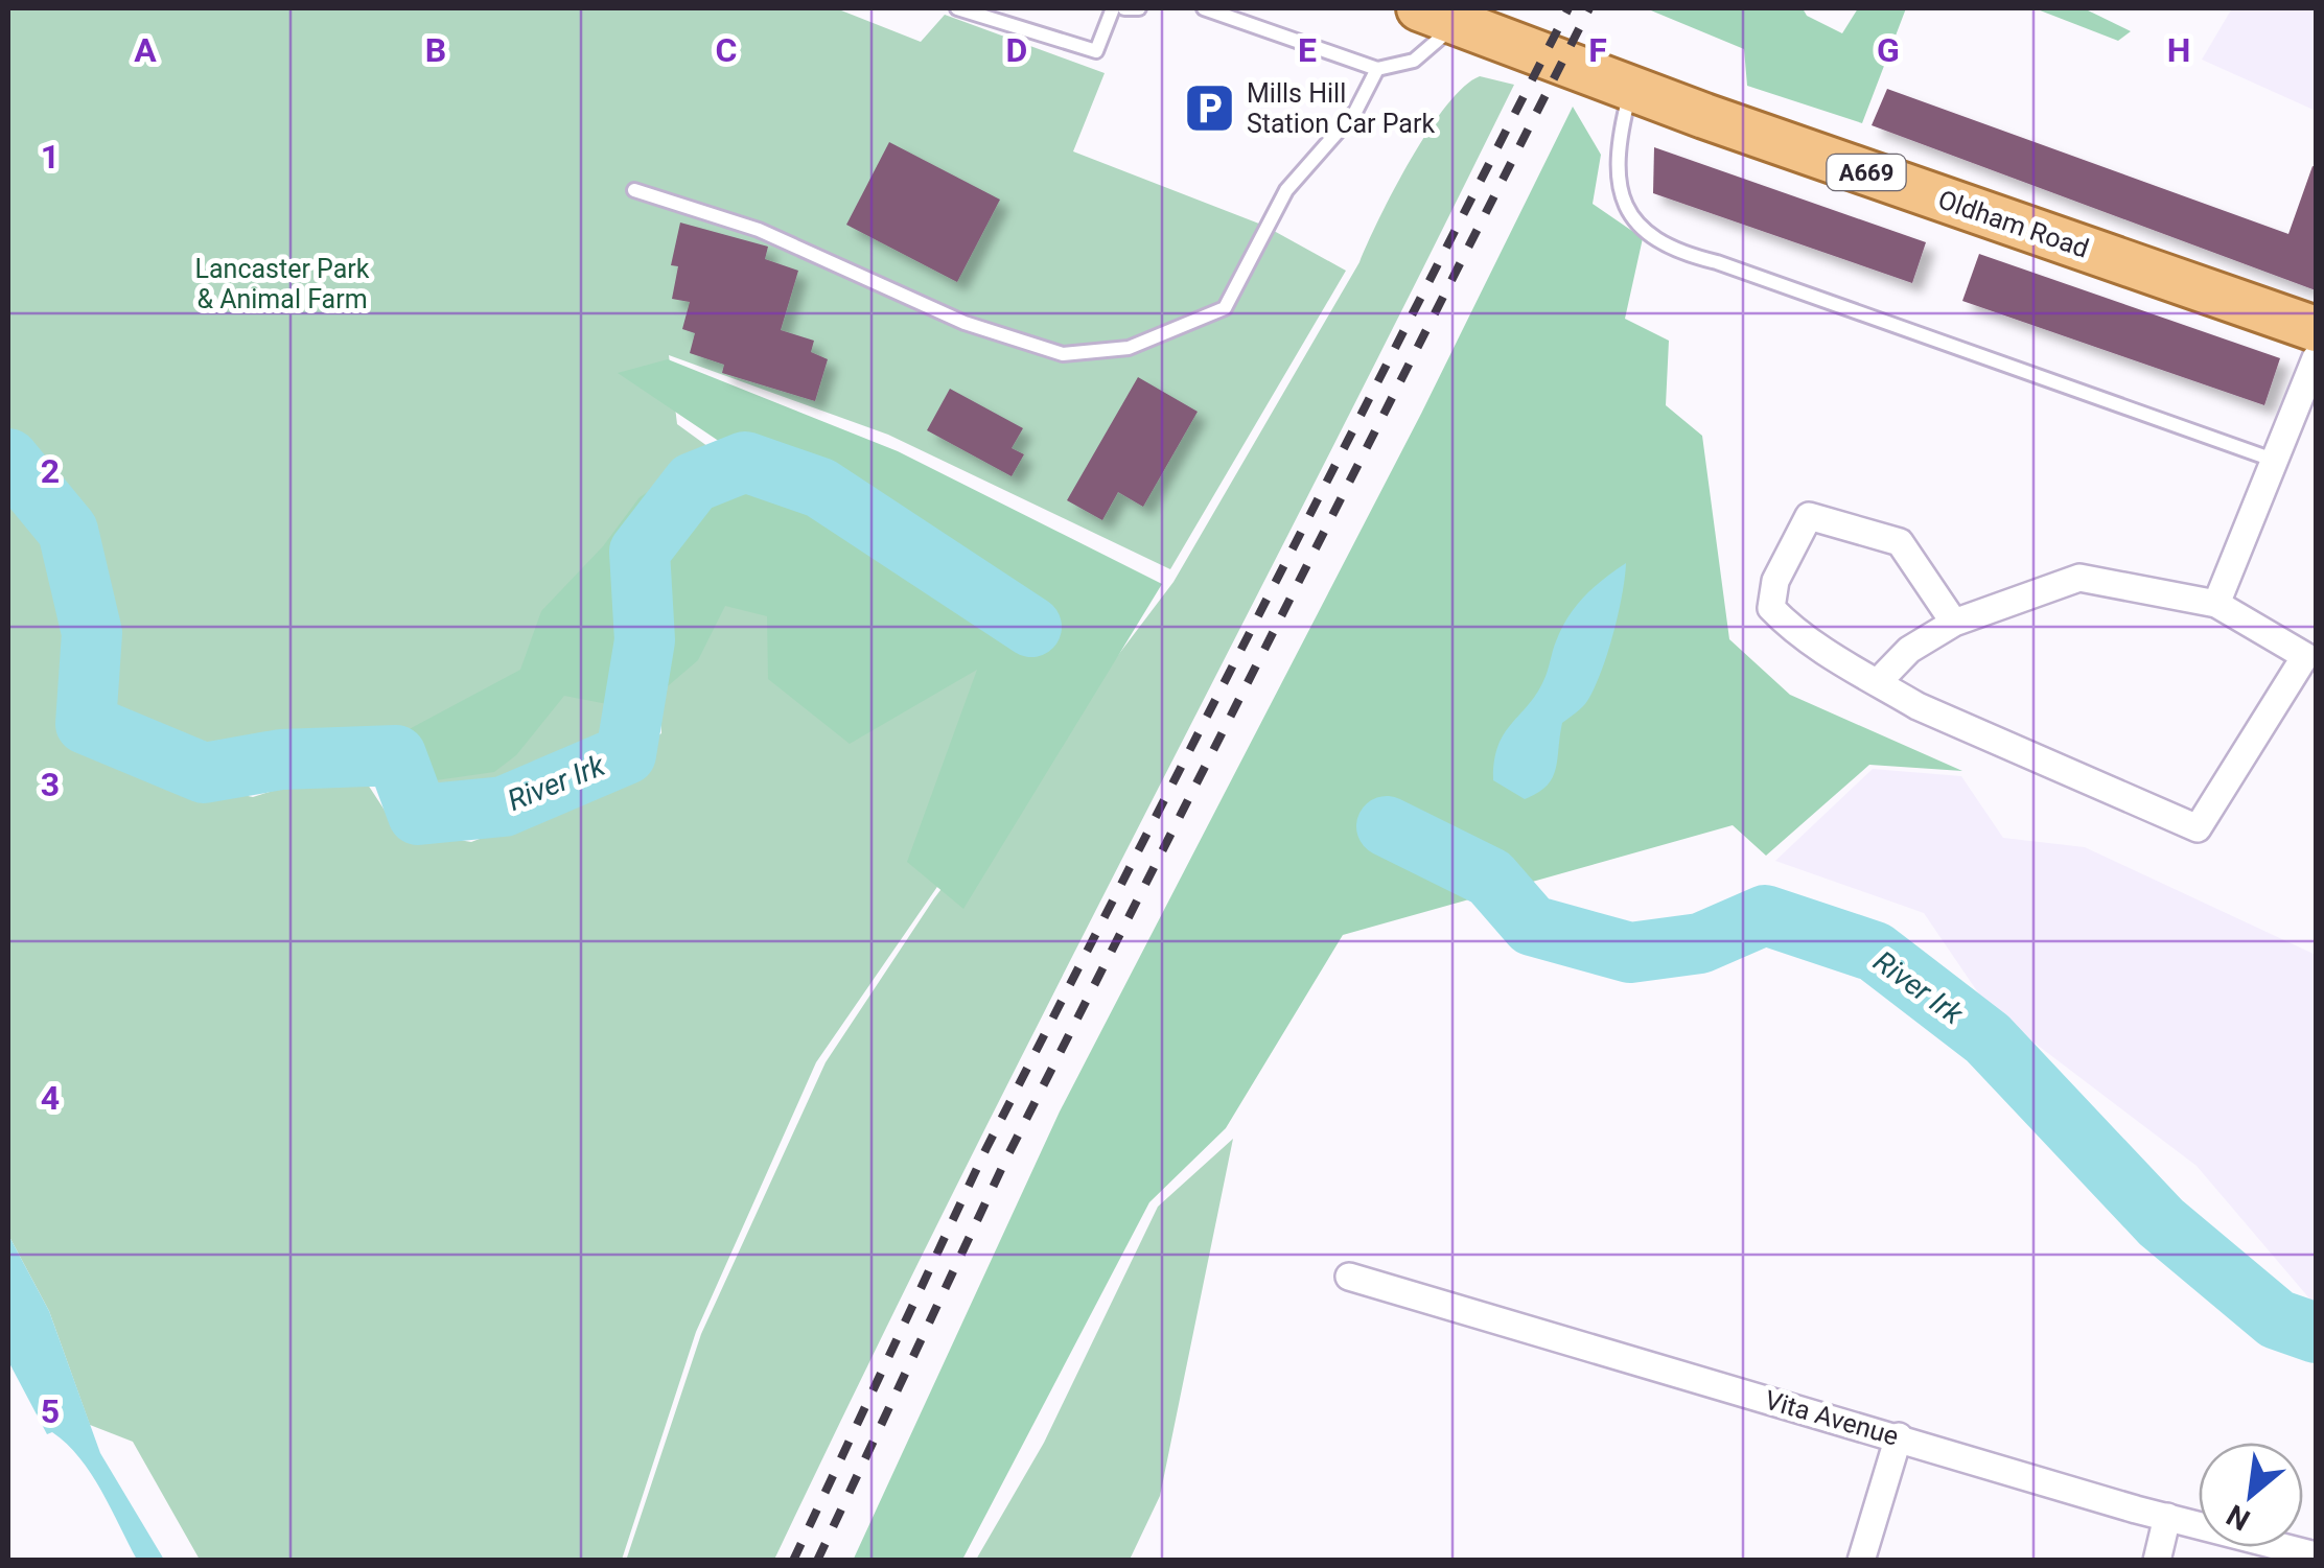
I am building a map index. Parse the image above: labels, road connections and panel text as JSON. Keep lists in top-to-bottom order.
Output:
{
  "streets": {
    "main road": ["A669", "Oldham Road"],
    "street": ["Vita Avenue"]
  },
  "water": ["River Irk"],
  "parks": ["Lancaster Park & Animal Farm"],
  "places": {
    "parking": ["Mills Hill Station Car Park"]
  },
  "north": "bottom left",
  "grid": {
    "columns": [
      "A",
      "B",
      "C",
      "D",
      "E",
      "F",
      "G",
      "H"
    ],
    "rows": [
      "1",
      "2",
      "3",
      "4",
      "5"
    ]
  }
}
